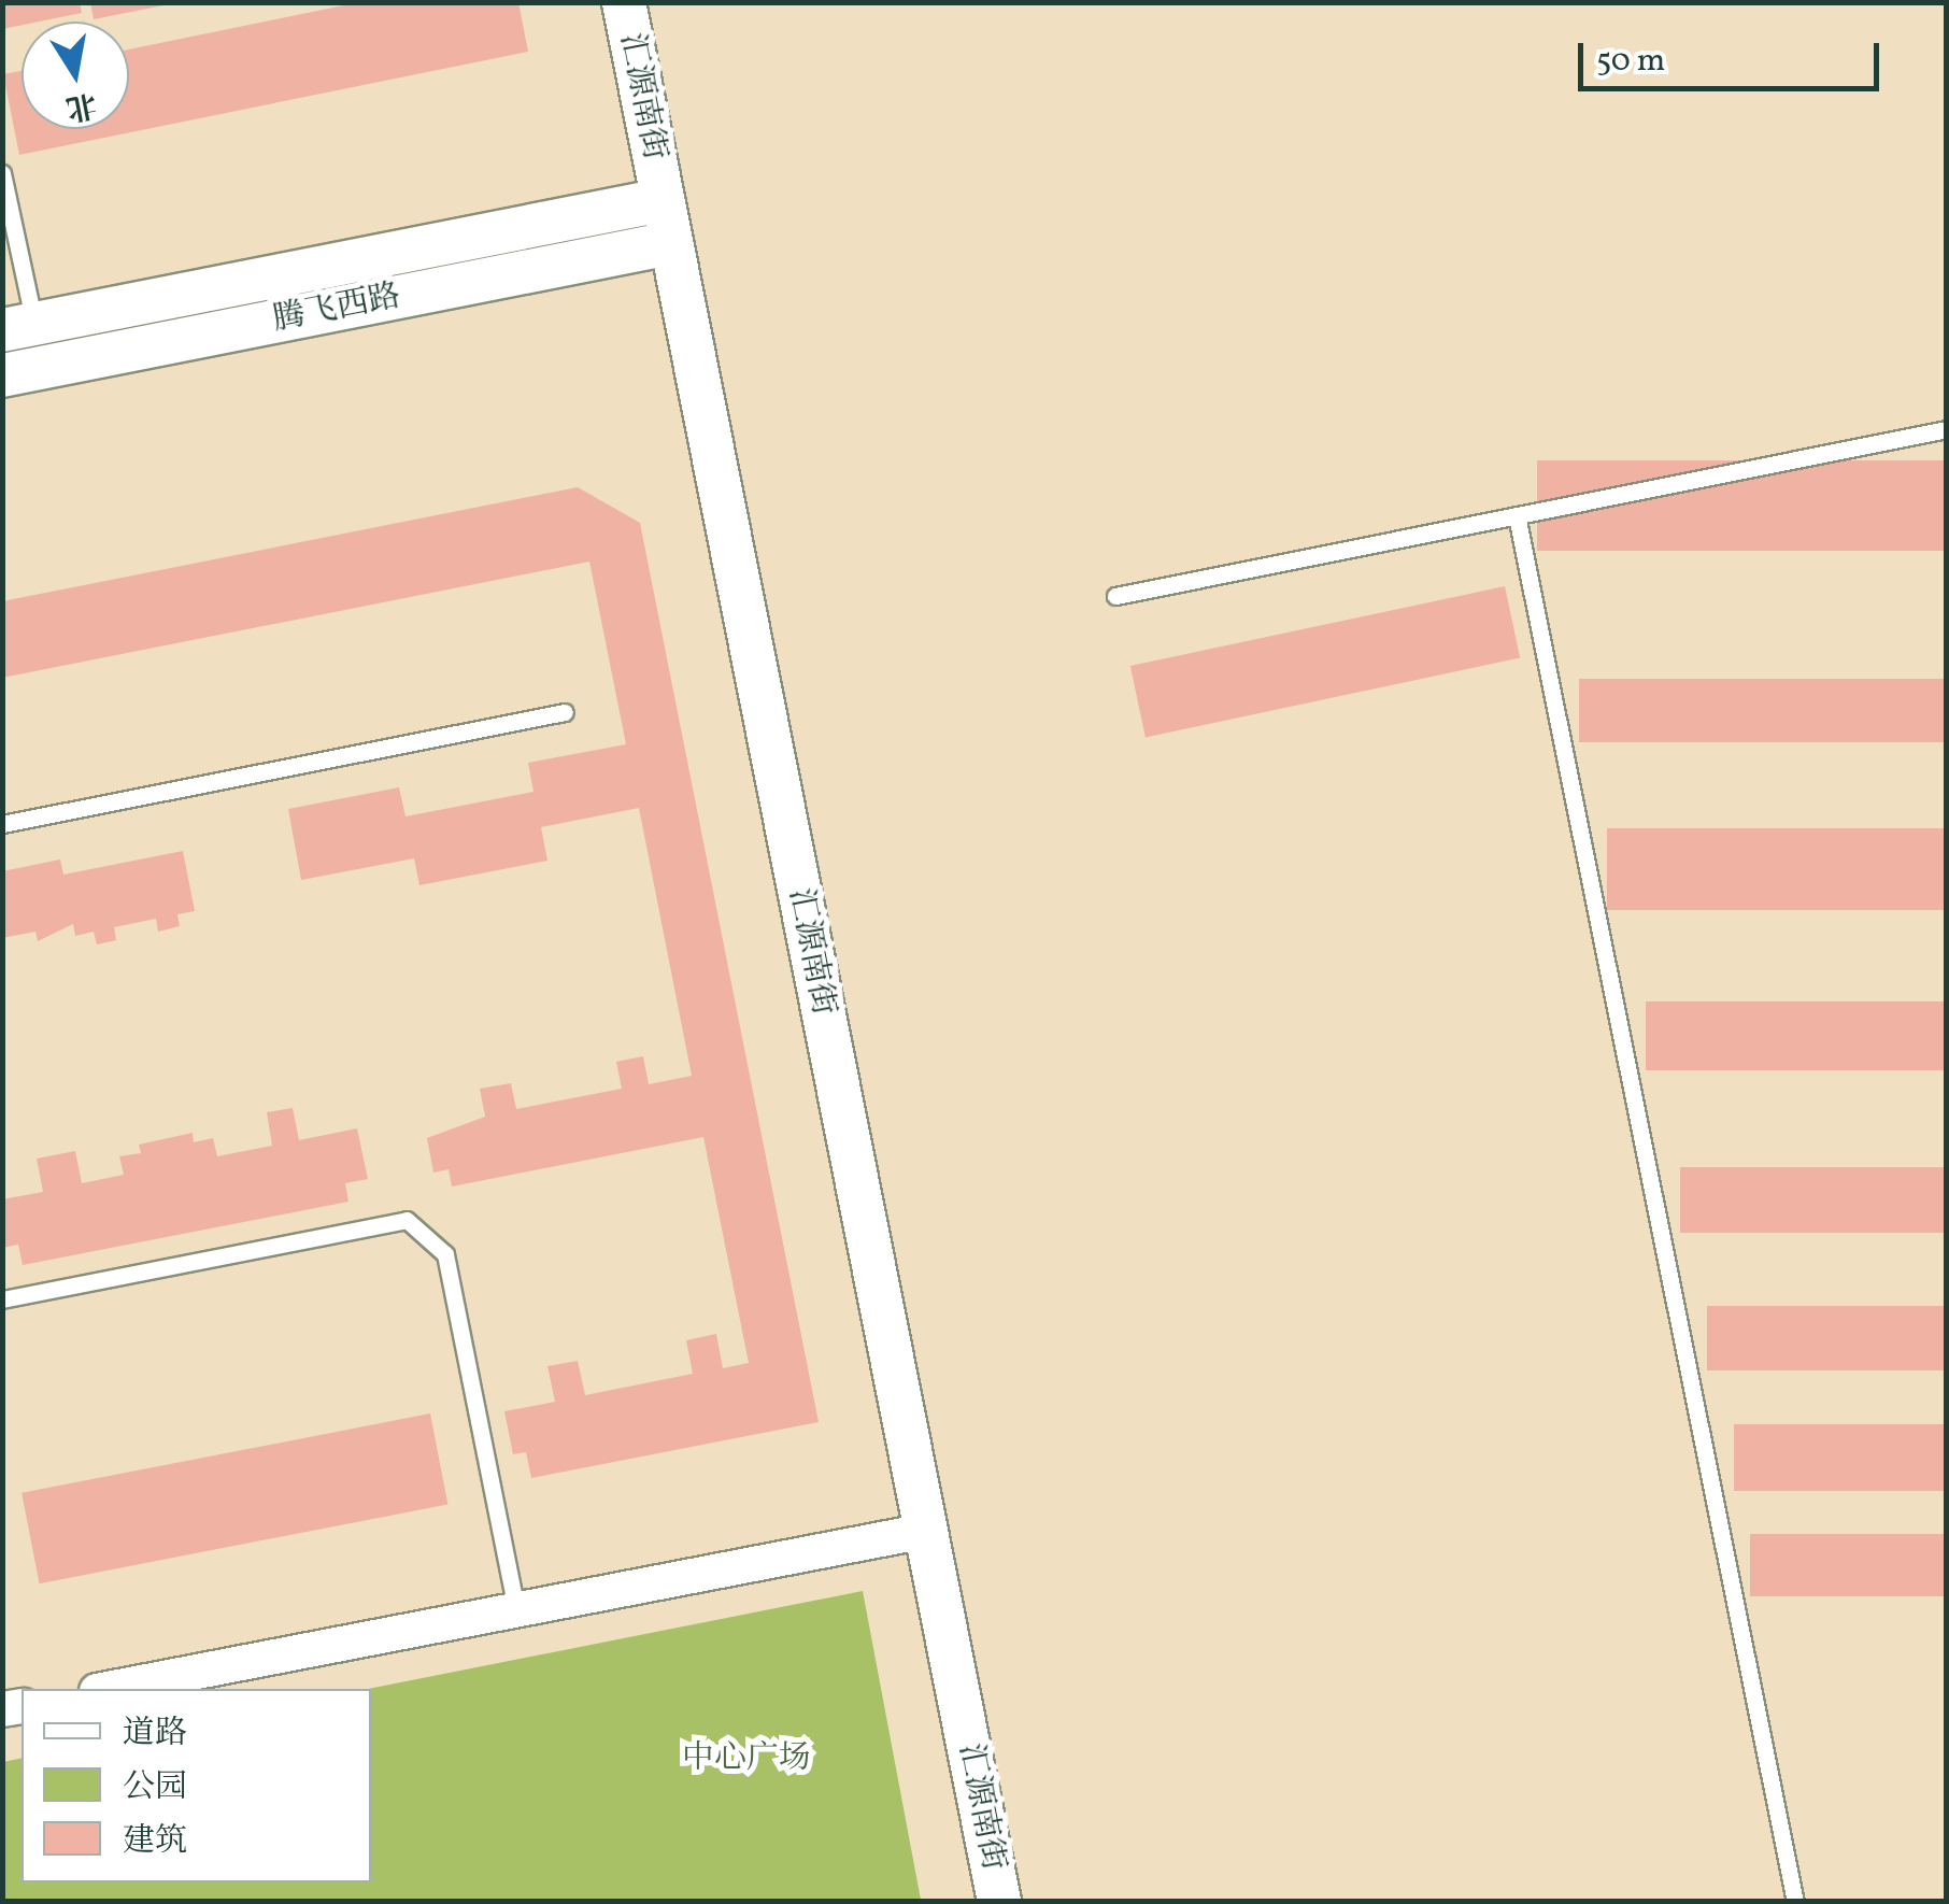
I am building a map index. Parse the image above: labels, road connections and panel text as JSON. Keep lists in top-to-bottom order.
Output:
{
  "streets": {
    "street": ["汇源南街", "腾飞西路"]
  },
  "crossings": [
    ["汇源南街", "腾飞西路"]
  ],
  "parks": ["中心广场"],
  "legend": ["道路", "公园", "建筑"],
  "scale_bar": "50 m",
  "north": "bottom"
}
